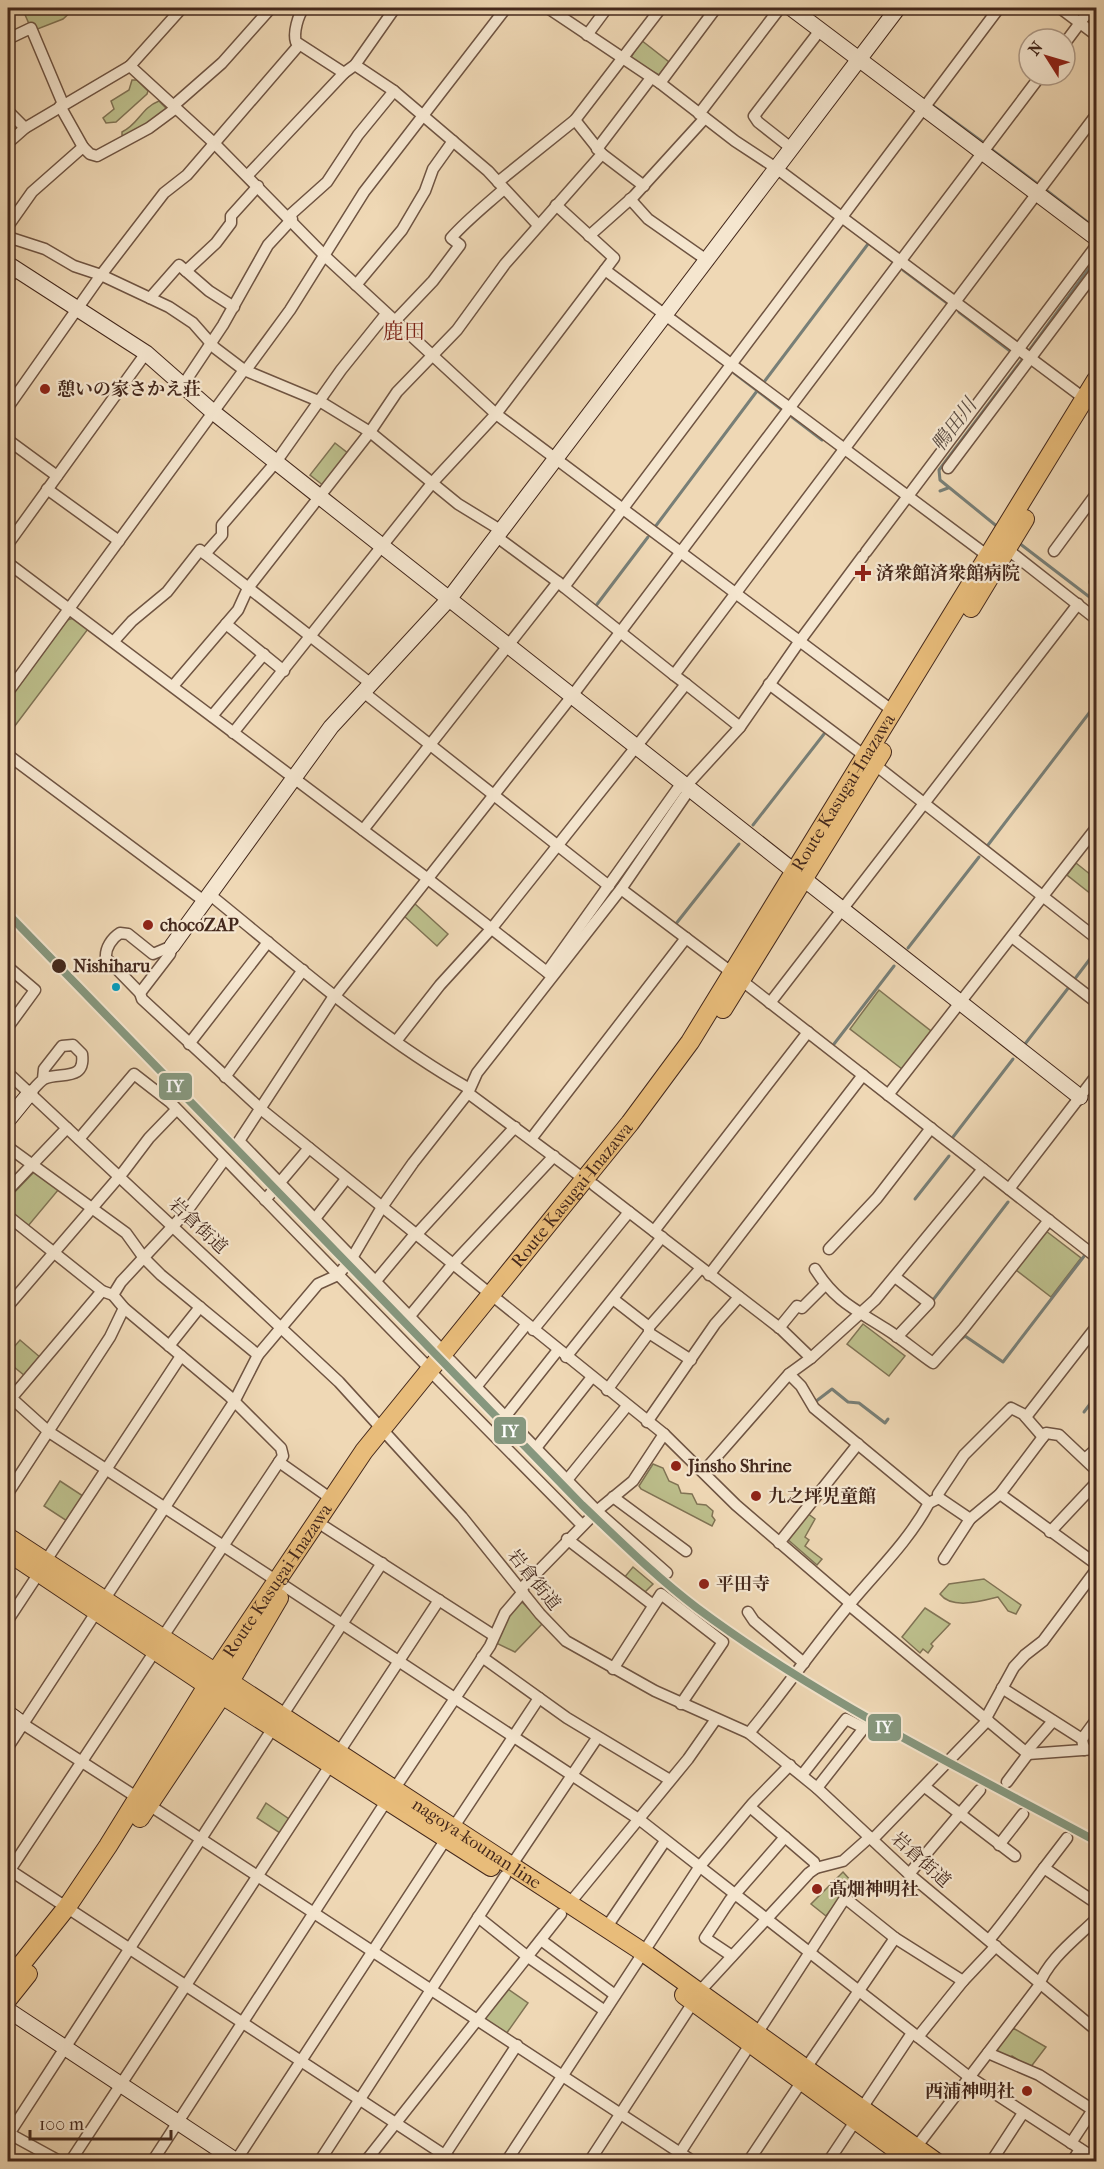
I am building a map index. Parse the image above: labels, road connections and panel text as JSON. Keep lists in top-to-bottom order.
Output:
{
  "streets": {
    "main road": ["Route Kasugai-Inazawa", "nagoya-kounan line"],
    "street": ["岩倉街道"]
  },
  "crossings": [
    ["Route Kasugai-Inazawa", "岩倉街道"],
    ["Route Kasugai-Inazawa", "nagoya-kounan line"]
  ],
  "districts": ["鹿田"],
  "water": ["鴨田川"],
  "places": {
    "other": [
      "憩いの家さかえ荘",
      "chocoZAP",
      "Nishiharu",
      "Jinsho Shrine",
      "九之坪児童館",
      "平田寺",
      "髙畑神明社",
      "西浦神明社"
    ],
    "health": ["済衆館済衆館病院"]
  },
  "lines": ["transit line IY"],
  "scale_bar": "100 m",
  "north": "top left"
}
